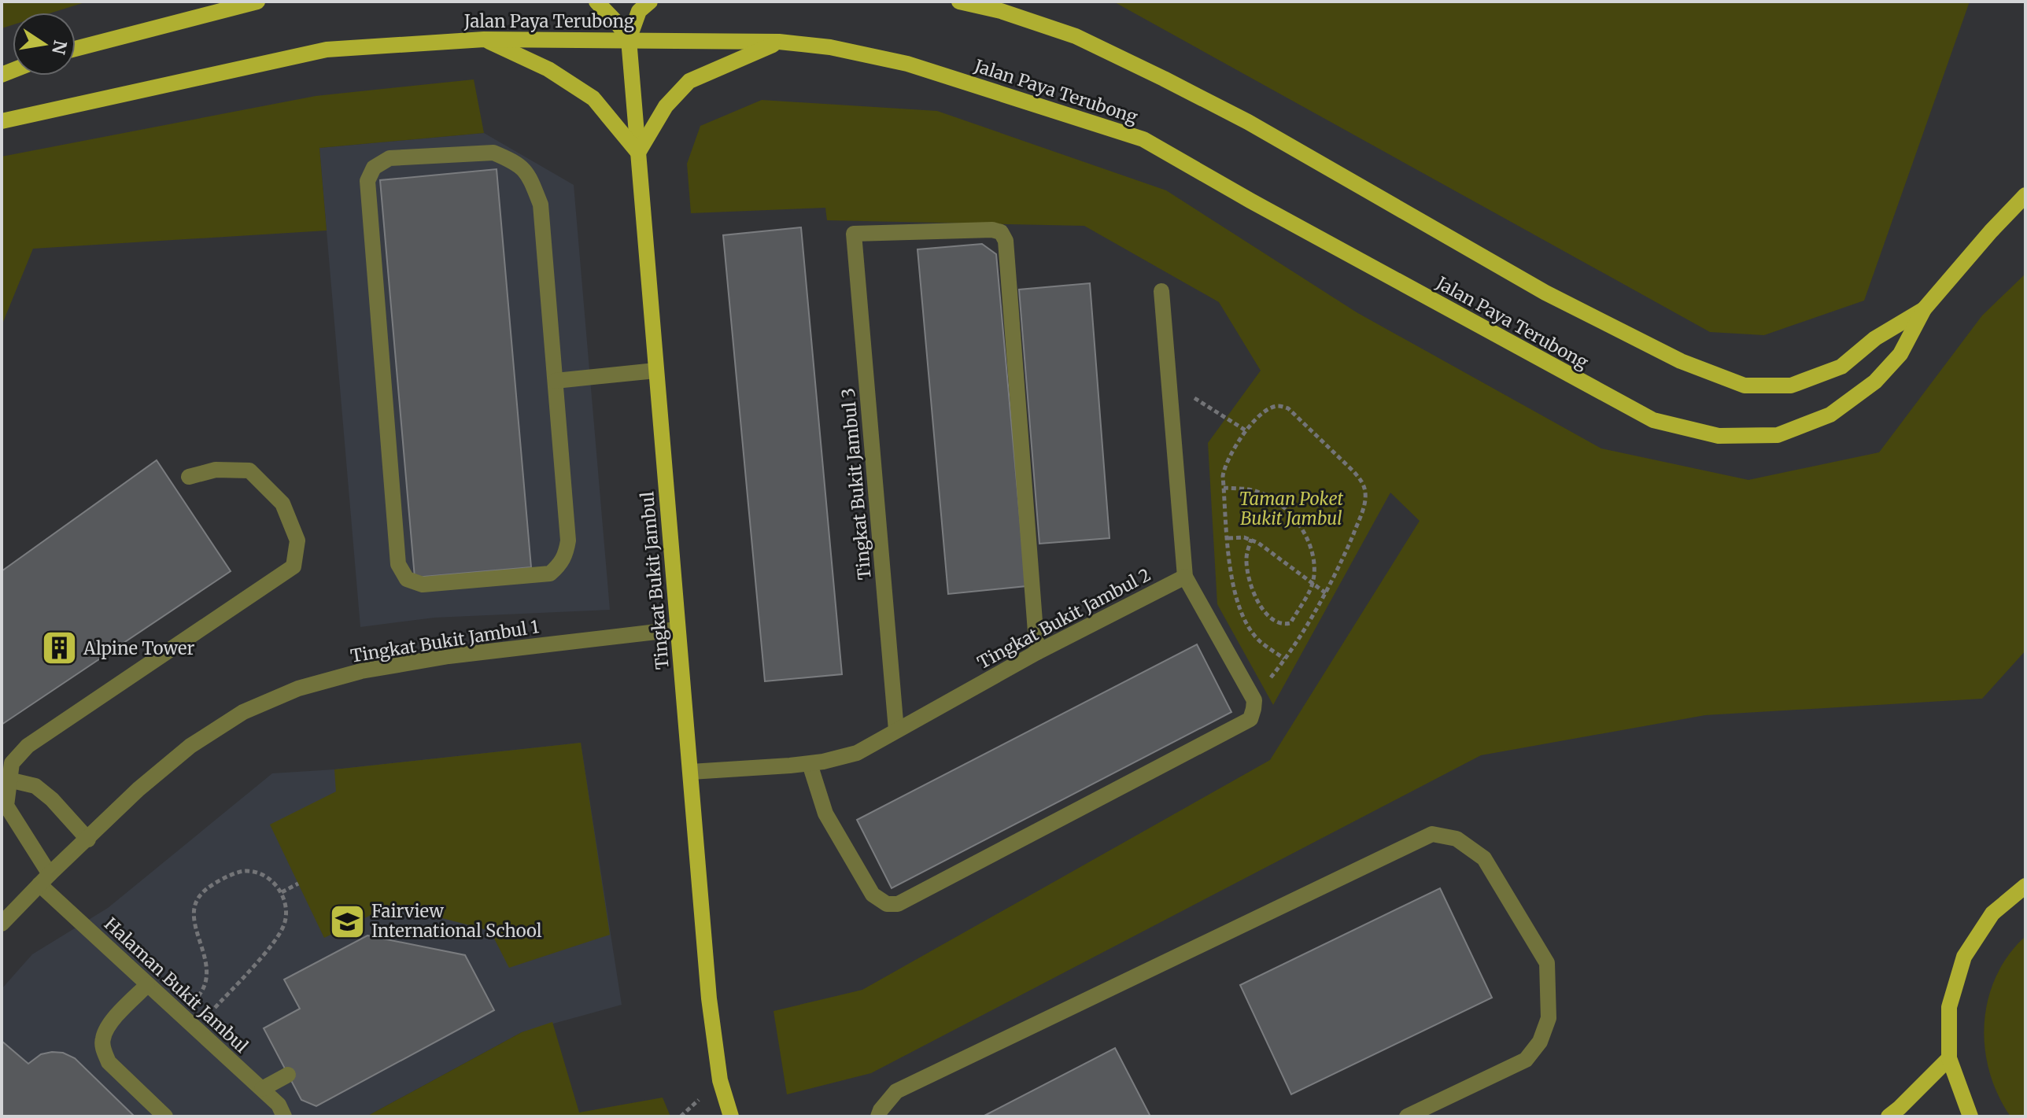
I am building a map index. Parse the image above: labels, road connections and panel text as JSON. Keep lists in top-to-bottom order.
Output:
{
  "streets": {
    "main road": ["Jalan Paya Terubong", "Tingkat Bukit Jambul"],
    "street": [
      "Tingkat Bukit Jambul 3",
      "Tingkat Bukit Jambul 2",
      "Tingkat Bukit Jambul 1",
      "Halaman Bukit Jambul"
    ]
  },
  "crossings": [
    ["Jalan Paya Terubong", "Tingkat Bukit Jambul"],
    ["Tingkat Bukit Jambul 3", "Tingkat Bukit Jambul 2"],
    ["Tingkat Bukit Jambul", "Tingkat Bukit Jambul 2"],
    ["Tingkat Bukit Jambul", "Tingkat Bukit Jambul 1"],
    ["Tingkat Bukit Jambul 1", "Halaman Bukit Jambul"]
  ],
  "parks": ["Taman Poket Bukit Jambul"],
  "places": {
    "building": ["Alpine Tower"],
    "school or university": ["Fairview International School"]
  },
  "north": "right"
}
